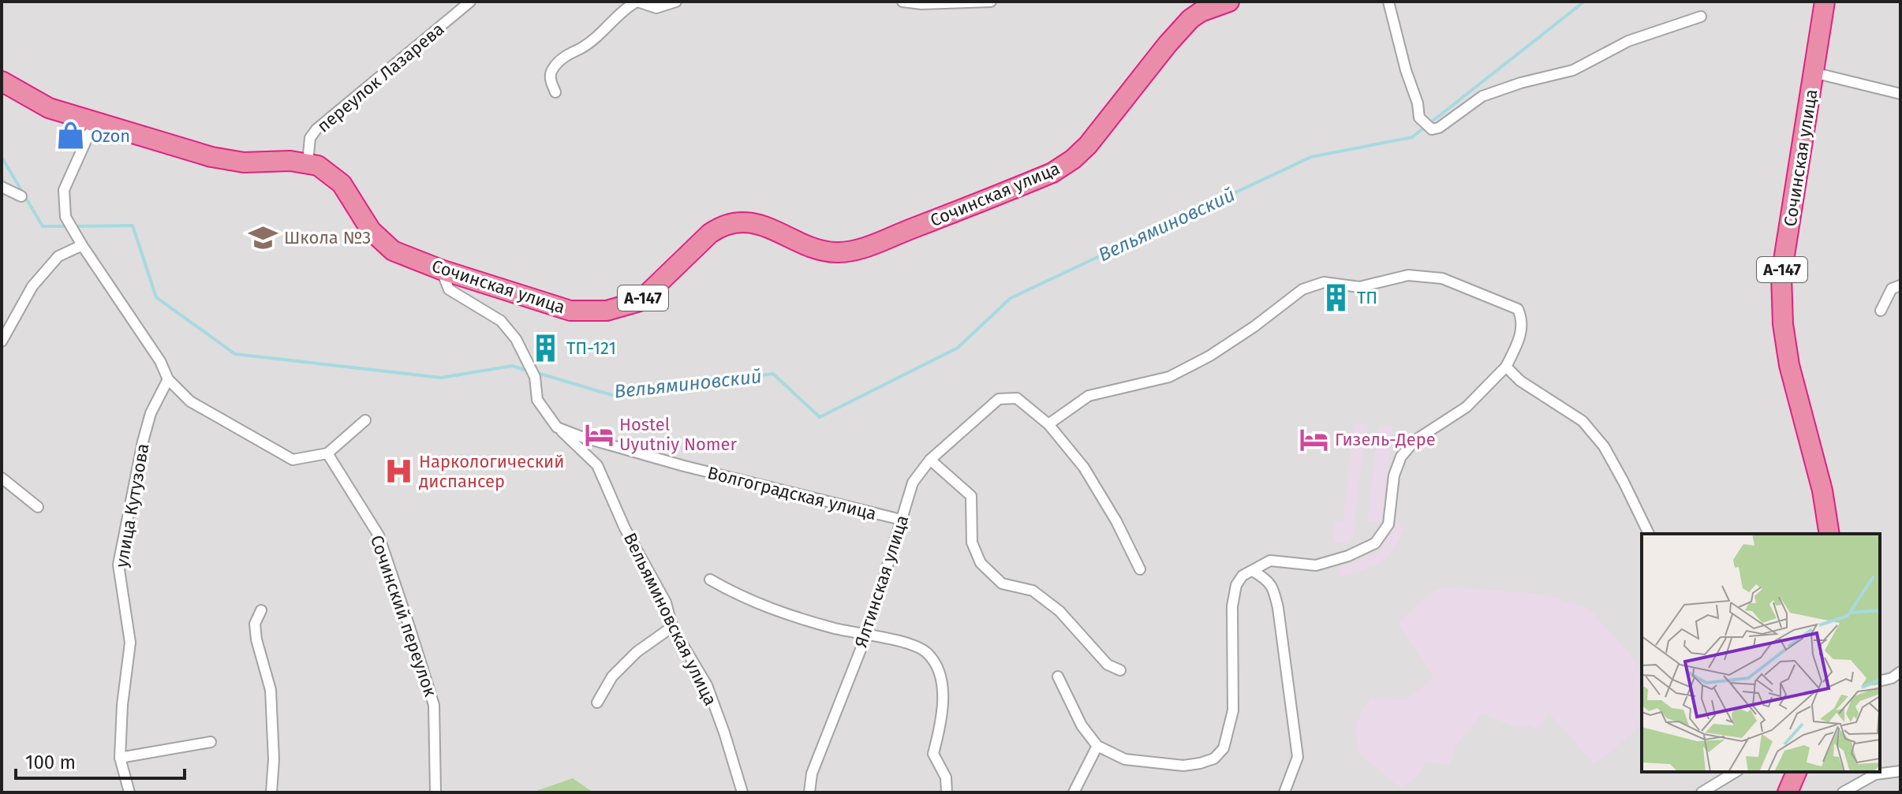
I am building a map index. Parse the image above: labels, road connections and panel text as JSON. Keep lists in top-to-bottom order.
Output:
{
  "streets": {
    "highway": ["Сочинская улица", "А-147"],
    "street": [
      "переулок Лазарева",
      "Волгоградская улица",
      "улица Кутузова",
      "Ялтинская улица",
      "Сочинский переулок",
      "Вельяминовская улица"
    ]
  },
  "crossings": [
    ["переулок Лазарева", "Сочинская улица"],
    ["Волгоградская улица", "Ялтинская улица"],
    ["Волгоградская улица", "Вельяминовская улица"]
  ],
  "water": ["Вельяминовский"],
  "places": {
    "shop": ["Ozon"],
    "school or university": ["Школа №3"],
    "building": ["ТП", "ТП-121"],
    "hotel": ["Hostel Uyutniy Nomer", "Гизель-Дере"],
    "hospital": ["Наркологический диспансер"]
  },
  "scale_bar": "100 m"
}
